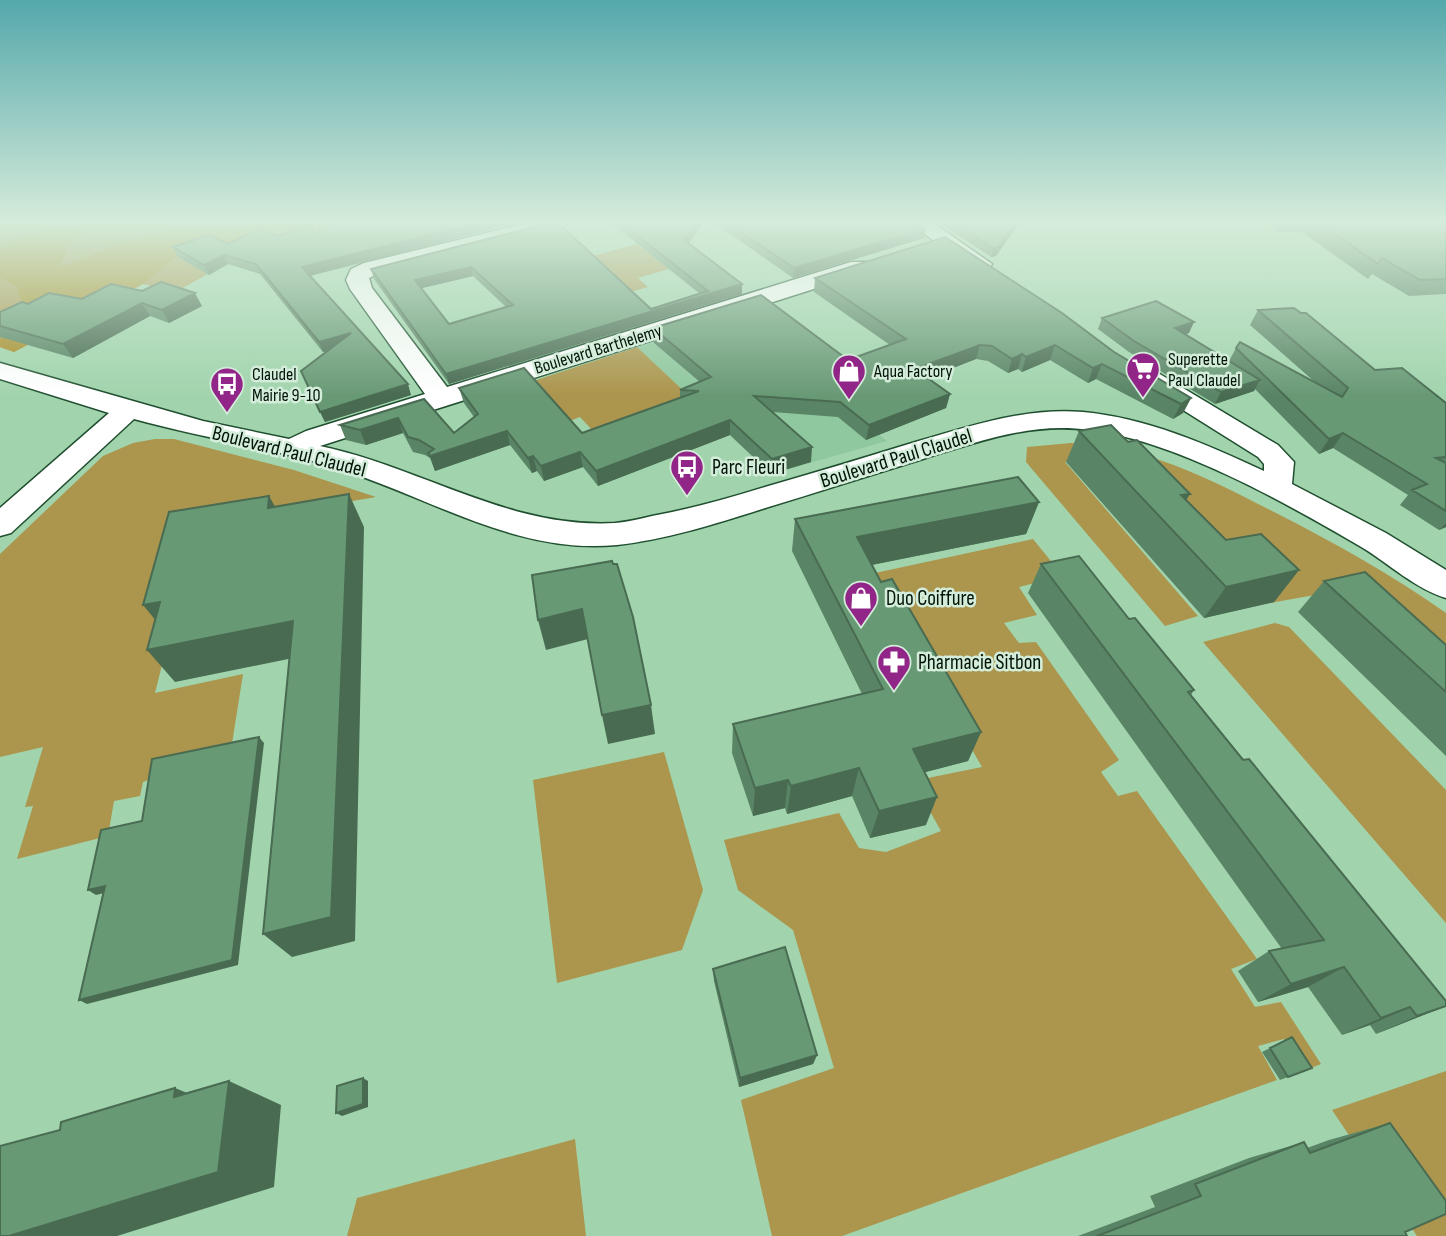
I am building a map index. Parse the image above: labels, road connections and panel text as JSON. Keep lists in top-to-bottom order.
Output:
{
  "streets": {
    "street": ["Boulevard Barthelemy", "Boulevard Paul Claudel"]
  },
  "crossings": [
    ["Boulevard Barthelemy", "Boulevard Paul Claudel"]
  ],
  "places": {
    "supermarket": ["Superette Paul Claudel"],
    "shop": ["Aqua Factory", "Duo Coiffure"],
    "bus stop": ["Claudel Mairie 9-10", "Parc Fleuri"],
    "pharmacy": ["Pharmacie Sitbon"]
  }
}
